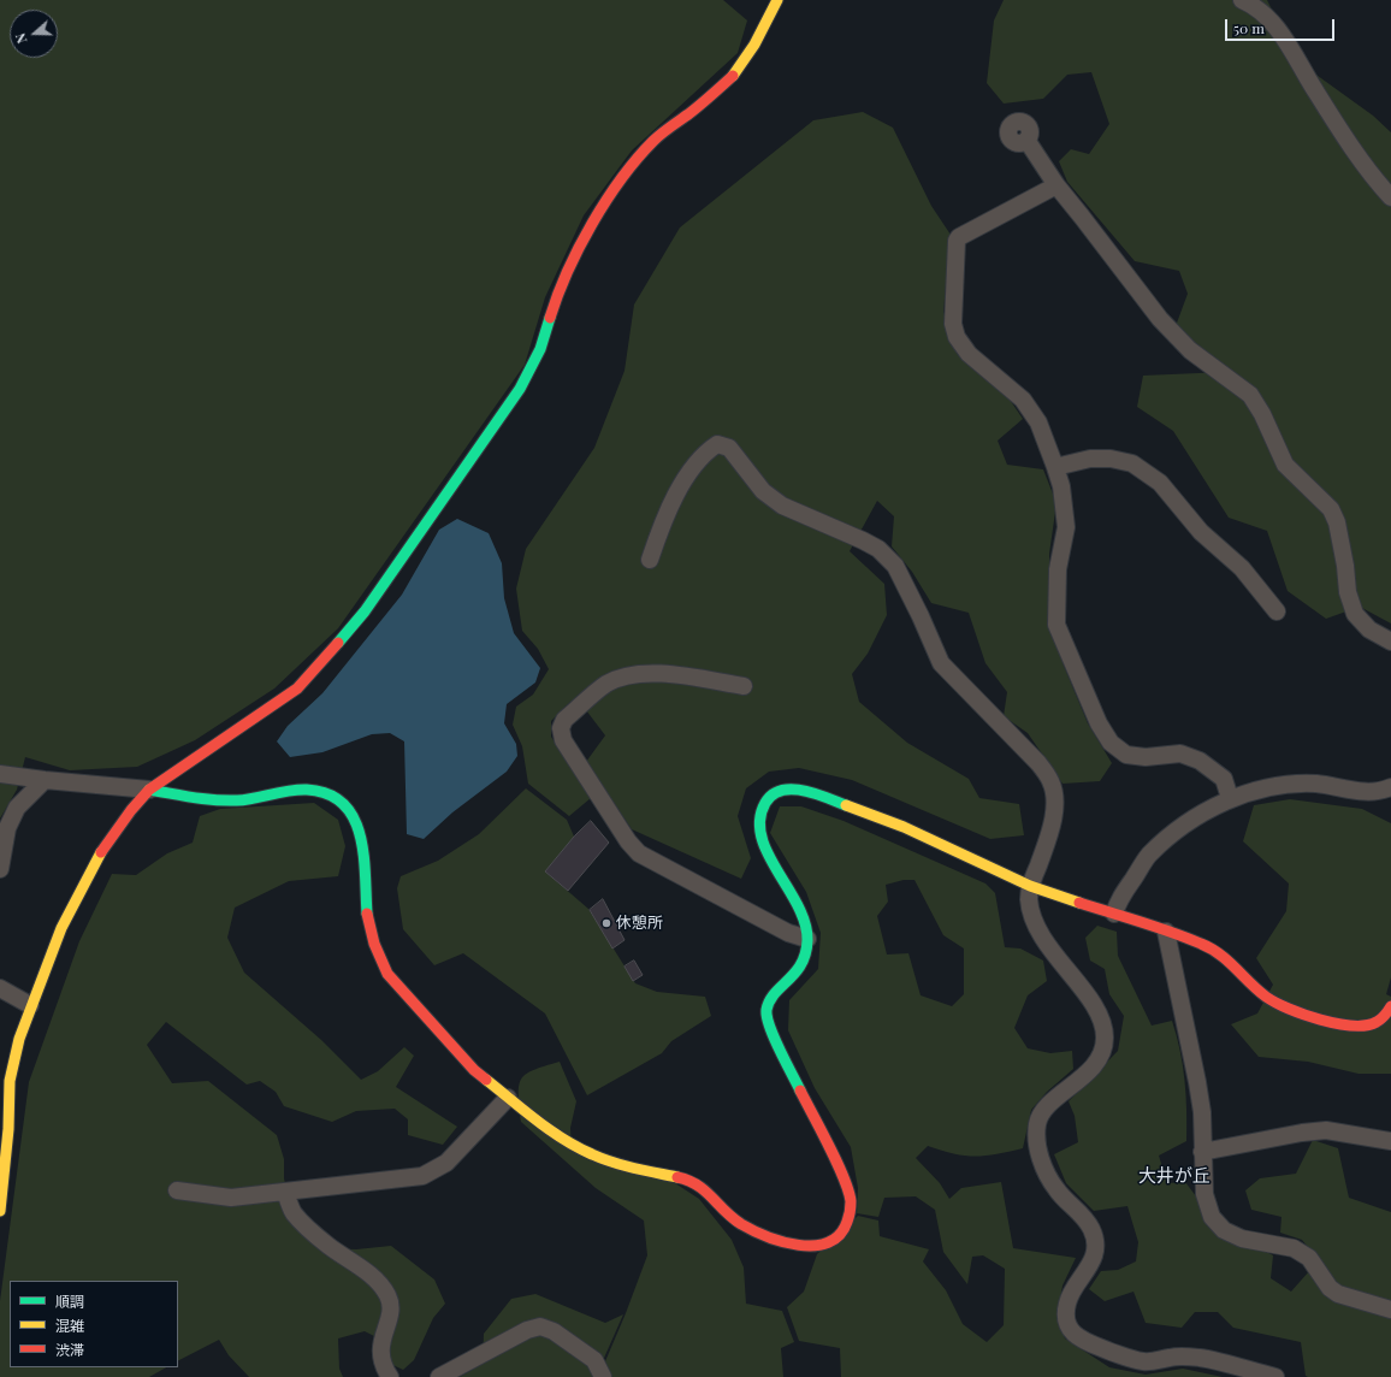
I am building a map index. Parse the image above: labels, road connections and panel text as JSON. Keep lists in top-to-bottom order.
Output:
{
  "districts": ["大井が丘"],
  "places": ["休憩所"],
  "legend": ["順調", "混雑", "渋滞"],
  "scale_bar": "50 m",
  "north": "left"
}
